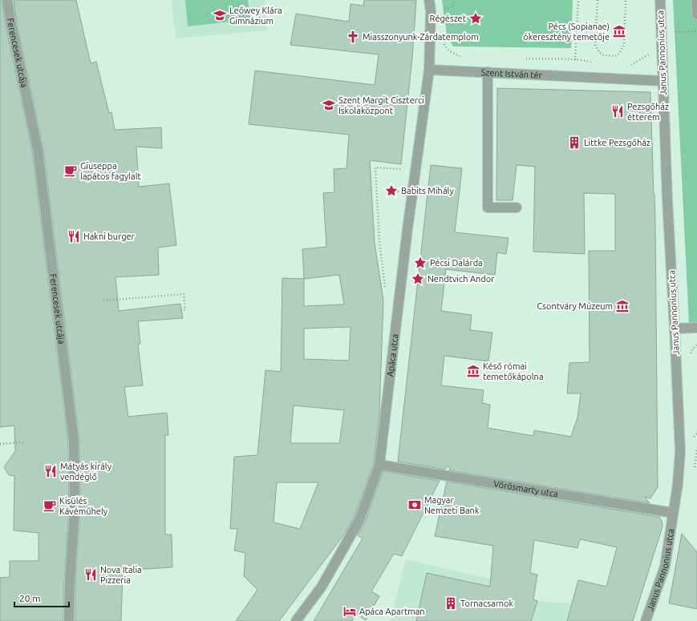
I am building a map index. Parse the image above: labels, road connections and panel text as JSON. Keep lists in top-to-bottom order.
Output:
{
  "streets": {
    "street": [
      "Ferencesek utcája",
      "Janus Pannonius utca",
      "Szent István tér",
      "Apáca utca",
      "Vörösmarty utca"
    ]
  },
  "crossings": [
    ["Janus Pannonius utca", "Szent István tér"],
    ["Janus Pannonius utca", "Vörösmarty utca"],
    ["Szent István tér", "Apáca utca"],
    ["Apáca utca", "Vörösmarty utca"]
  ],
  "places": {
    "school or university": ["Leőwey Klára Gimnázium", "Szent Margit Ciszterci Iskolaközpont"],
    "place": [
      "Régészet",
      "Babits Mihály",
      "Pécsi Dalárda",
      "Nendtvich Andor"
    ],
    "museum": ["Pécs (Sopianae) ókeresztény temetője", "Csontváry Múzeum", "Késő római temetőkápolna"],
    "church": ["Miasszonyunk-Zárdatemplom"],
    "restaurant": [
      "Pezsgőház étterem",
      "Hakni burger",
      "Mátyás király vendéglő",
      "Nova Italia Pizzeria"
    ],
    "building": ["Littke Pezsgőház", "Tornacsarnok"],
    "cafe": ["Giuseppa lapátos fagylalt", "Kisülés Kávéműhely"],
    "bank": ["Magyar Nemzeti Bank"],
    "hotel": ["Apáca Apartman"]
  },
  "scale_bar": "20 m"
}
